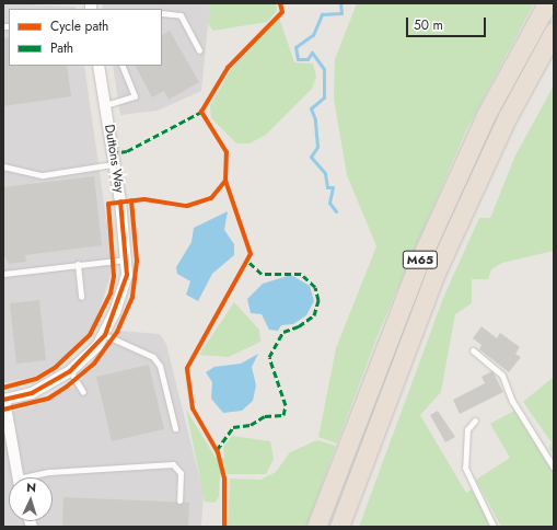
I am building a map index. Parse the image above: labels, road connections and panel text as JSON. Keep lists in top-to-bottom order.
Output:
{
  "streets": {
    "highway": ["M65"],
    "street": ["Duttons Way"]
  },
  "legend": ["Cycle path", "Path"],
  "scale_bar": "50 m",
  "north": "top"
}
